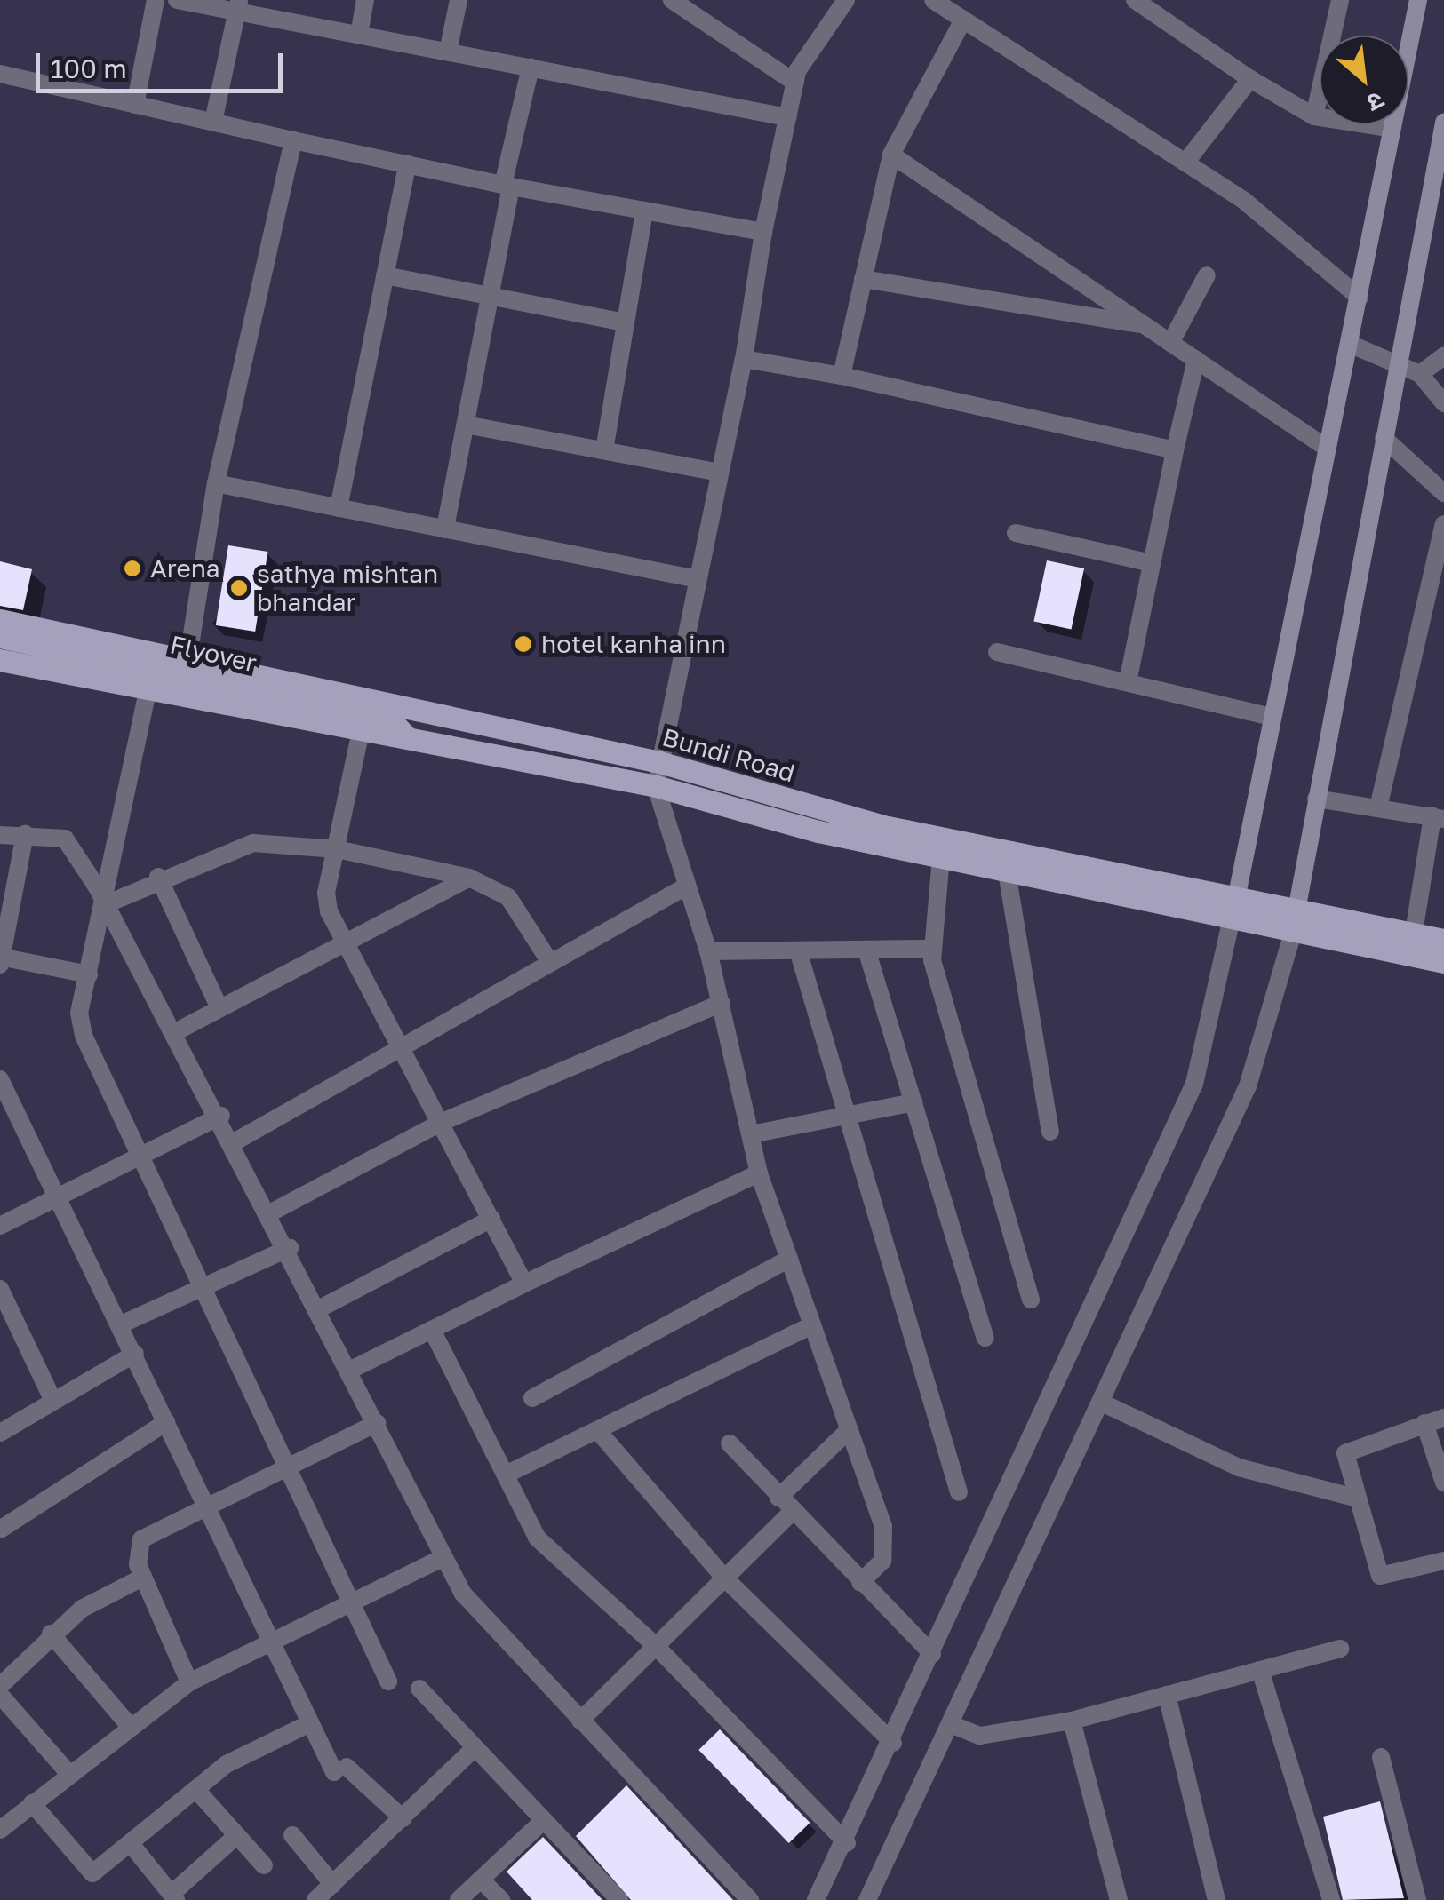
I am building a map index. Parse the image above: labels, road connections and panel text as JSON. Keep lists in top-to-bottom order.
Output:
{
  "streets": {
    "main road": ["Flyover", "Bundi Road"]
  },
  "crossings": [
    ["Flyover", "Bundi Road"]
  ],
  "places": ["Arena", "sathya mishtan bhandar", "hotel kanha inn"],
  "scale_bar": "100 m",
  "north": "bottom right"
}
